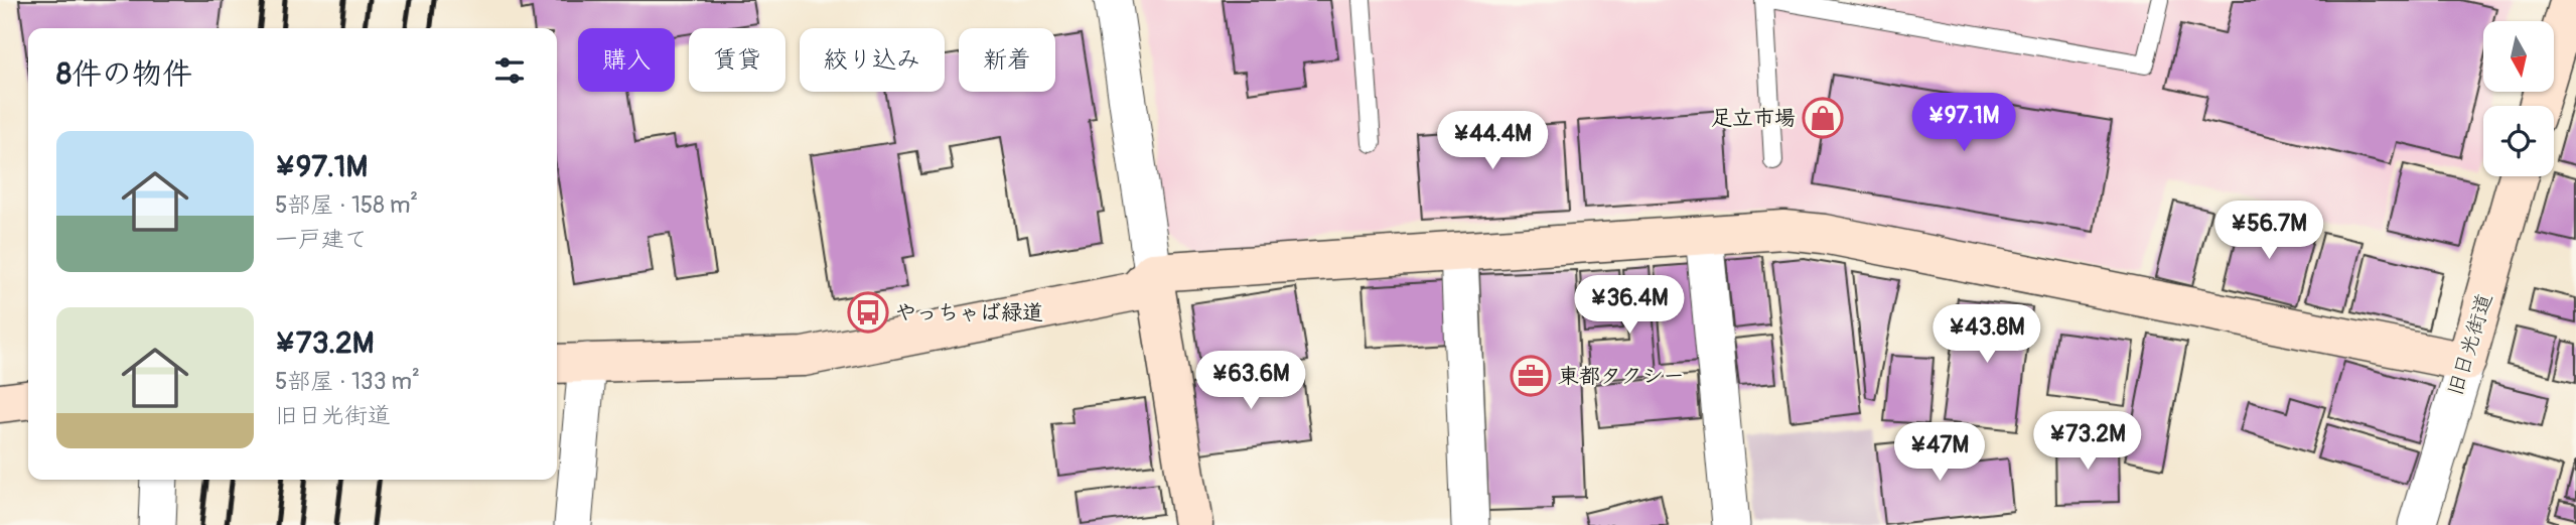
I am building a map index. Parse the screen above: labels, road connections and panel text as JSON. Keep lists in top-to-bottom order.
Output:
{
  "streets": {
    "street": ["旧日光街道"]
  },
  "places": {
    "shop": ["足立市場"],
    "bus stop": ["やっちゃば緑道"],
    "office": ["東都タクシー"]
  },
  "north": "bottom",
  "page": {
    "chip": [
      "購入",
      "賃貸",
      "絞り込み",
      "新着"
    ],
    "heading": "8件の物件",
    "price": [
      "¥97.1M",
      "¥44.4M",
      "¥56.7M",
      "¥36.4M",
      "¥43.8M",
      "¥63.6M",
      "¥73.2M",
      "¥47M"
    ],
    "list": [
      {
        "name": "¥97.1M",
        "note": "5部屋 · 158 m² · 一戸建て"
      },
      {
        "name": "¥73.2M",
        "note": "5部屋 · 133 m² · 旧日光街道"
      }
    ]
  }
}
